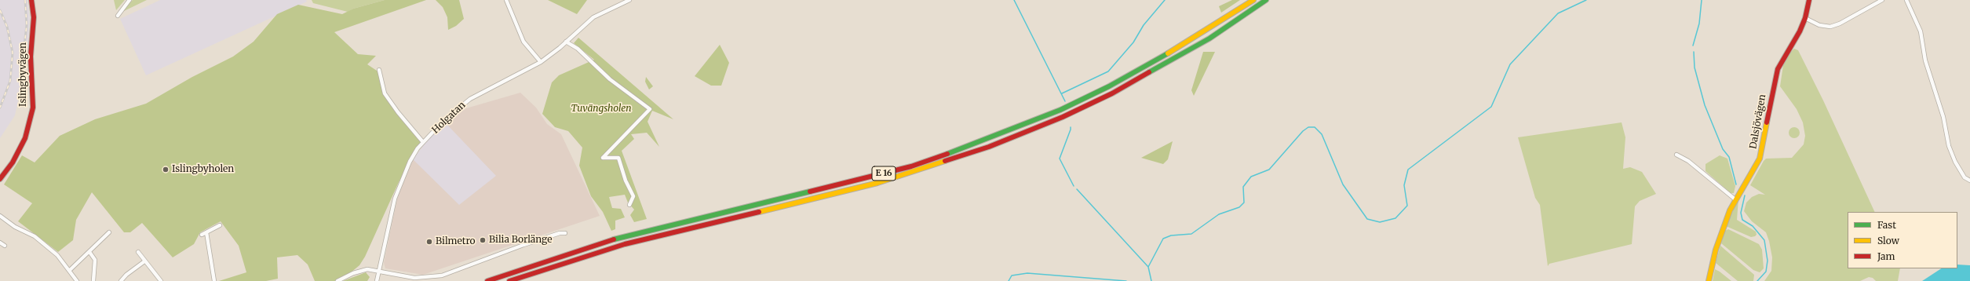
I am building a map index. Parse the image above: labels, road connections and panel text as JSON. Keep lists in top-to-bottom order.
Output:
{
  "streets": {
    "main road": ["Islingbyvägen", "Dalsjövägen", "E 16"],
    "street": ["Holgatan"]
  },
  "parks": ["Tuvängsholen"],
  "places": ["Islingbyholen", "Bilia Borlänge", "Bilmetro"],
  "legend": ["Fast", "Slow", "Jam"]
}
